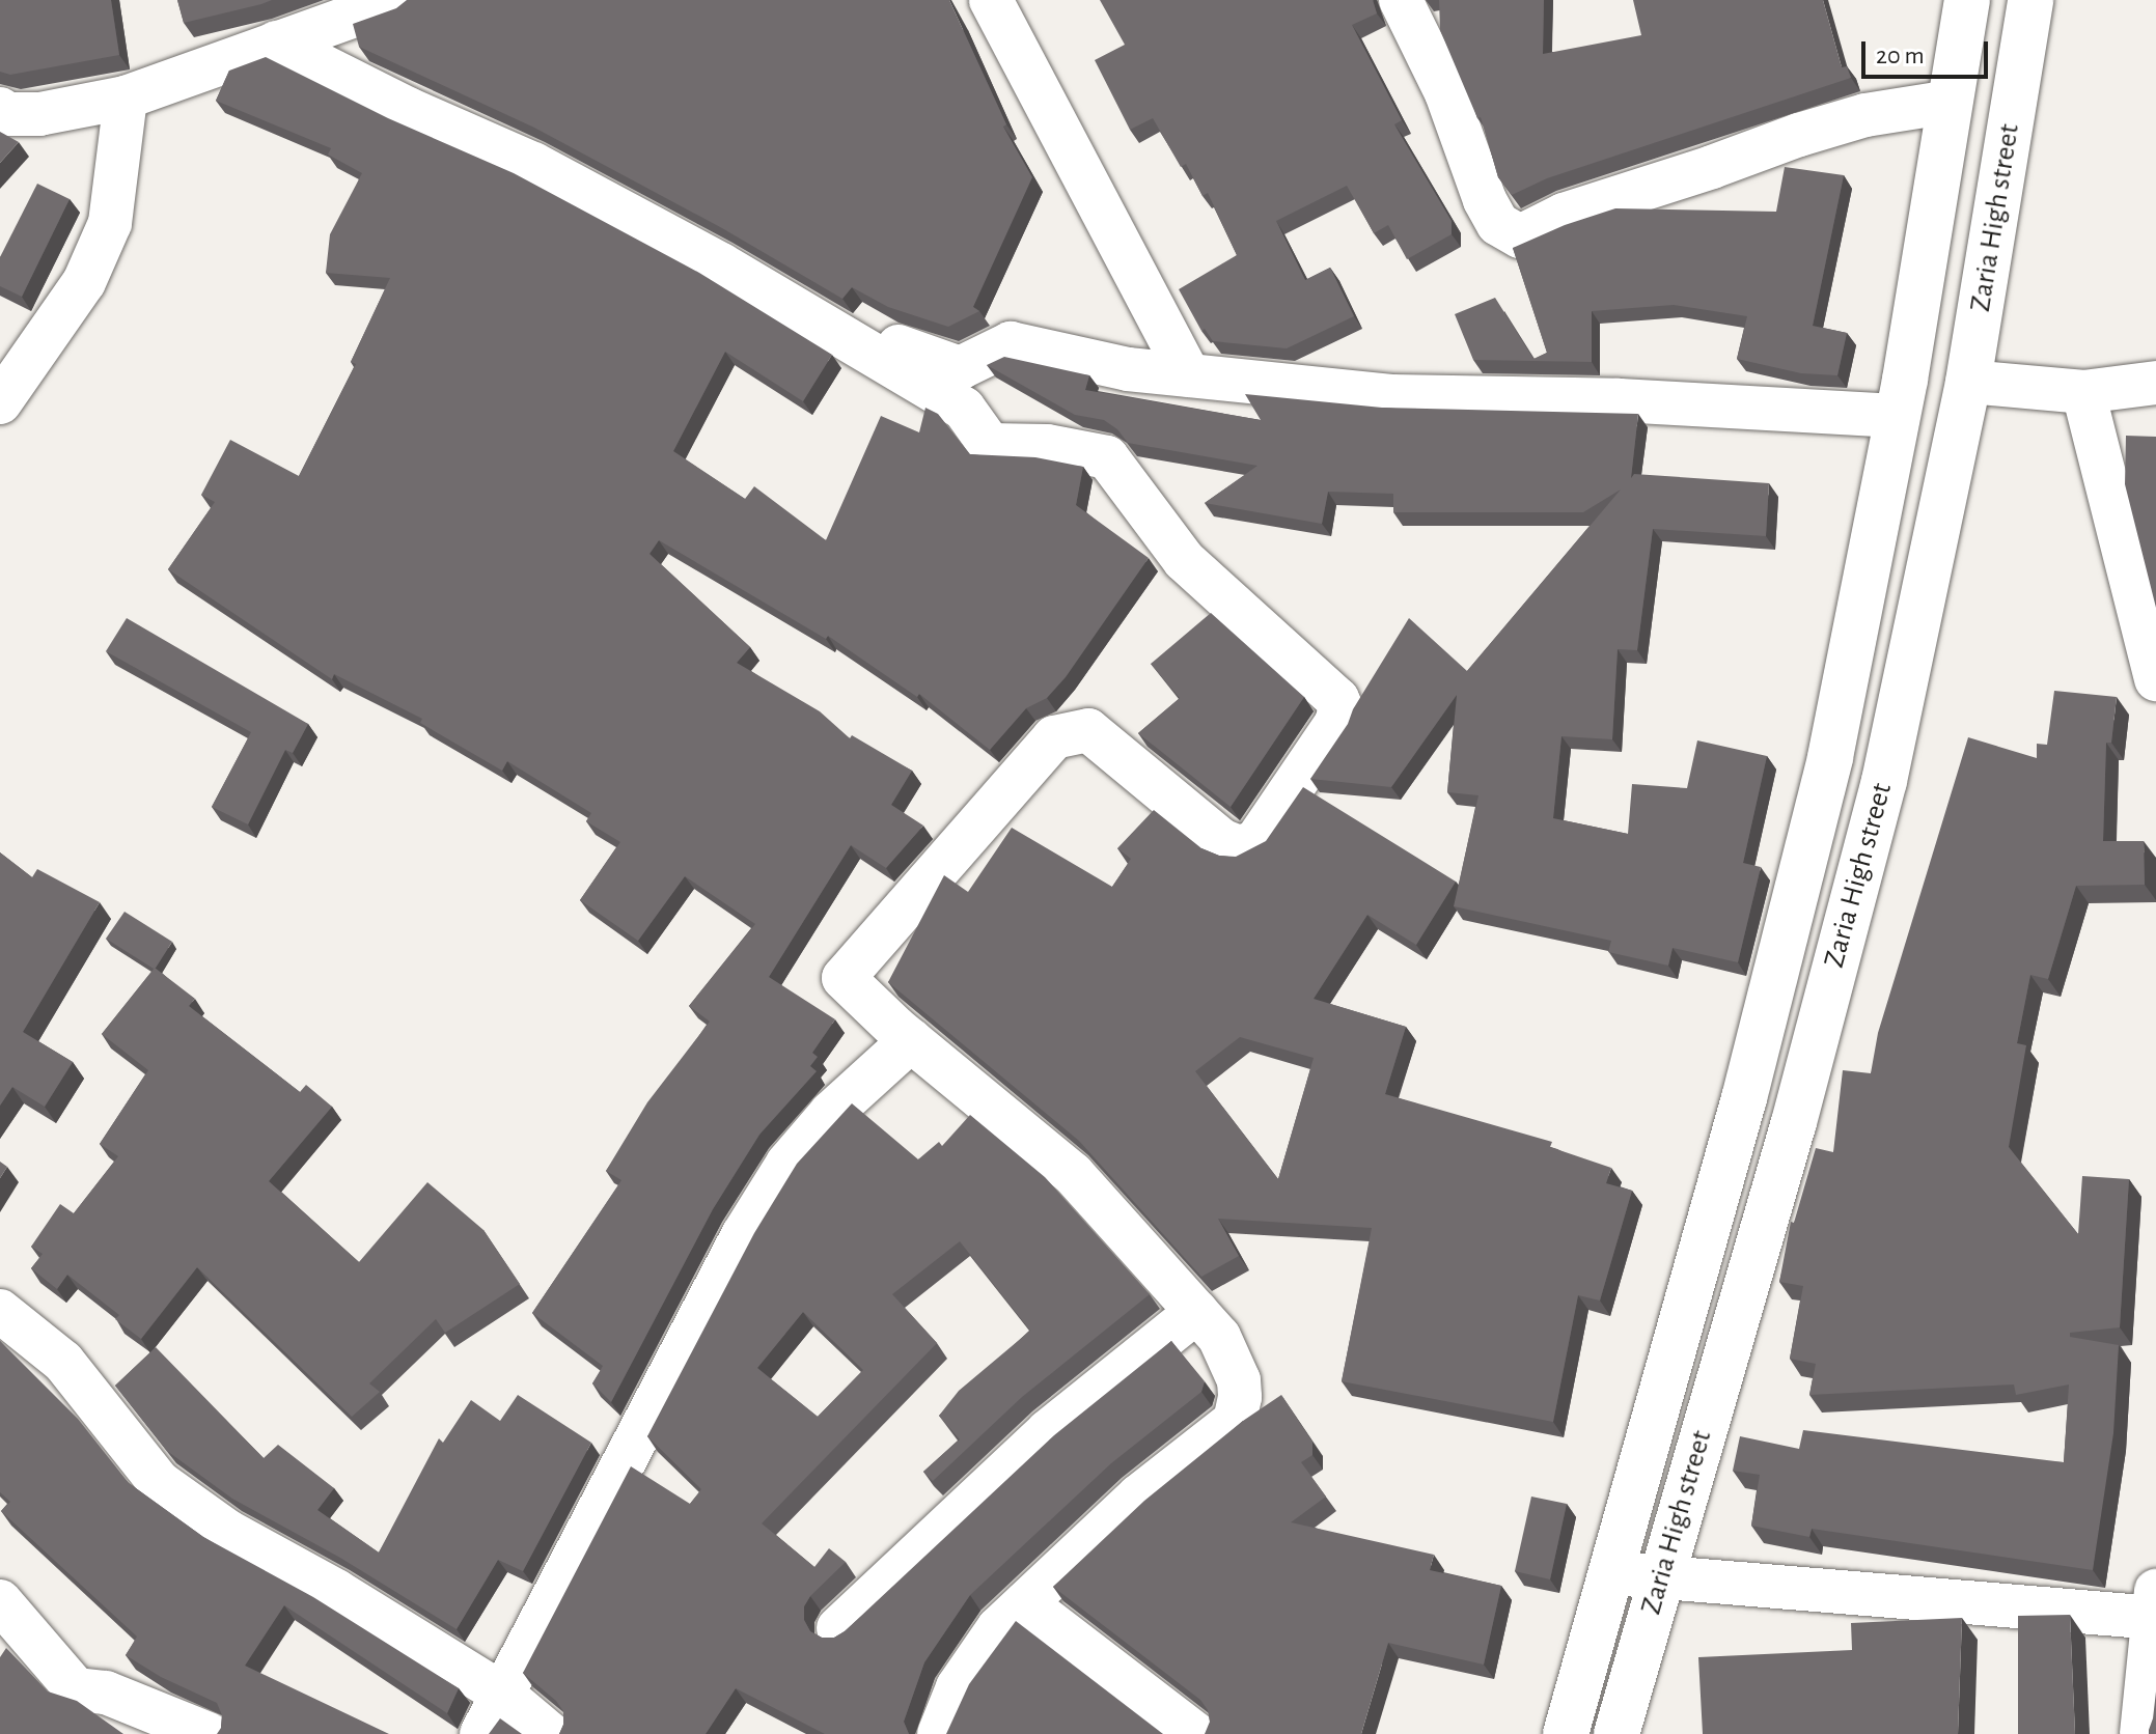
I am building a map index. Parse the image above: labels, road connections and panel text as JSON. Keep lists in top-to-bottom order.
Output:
{
  "streets": {
    "main road": ["Zaria High street"]
  },
  "scale_bar": "20 m"
}
